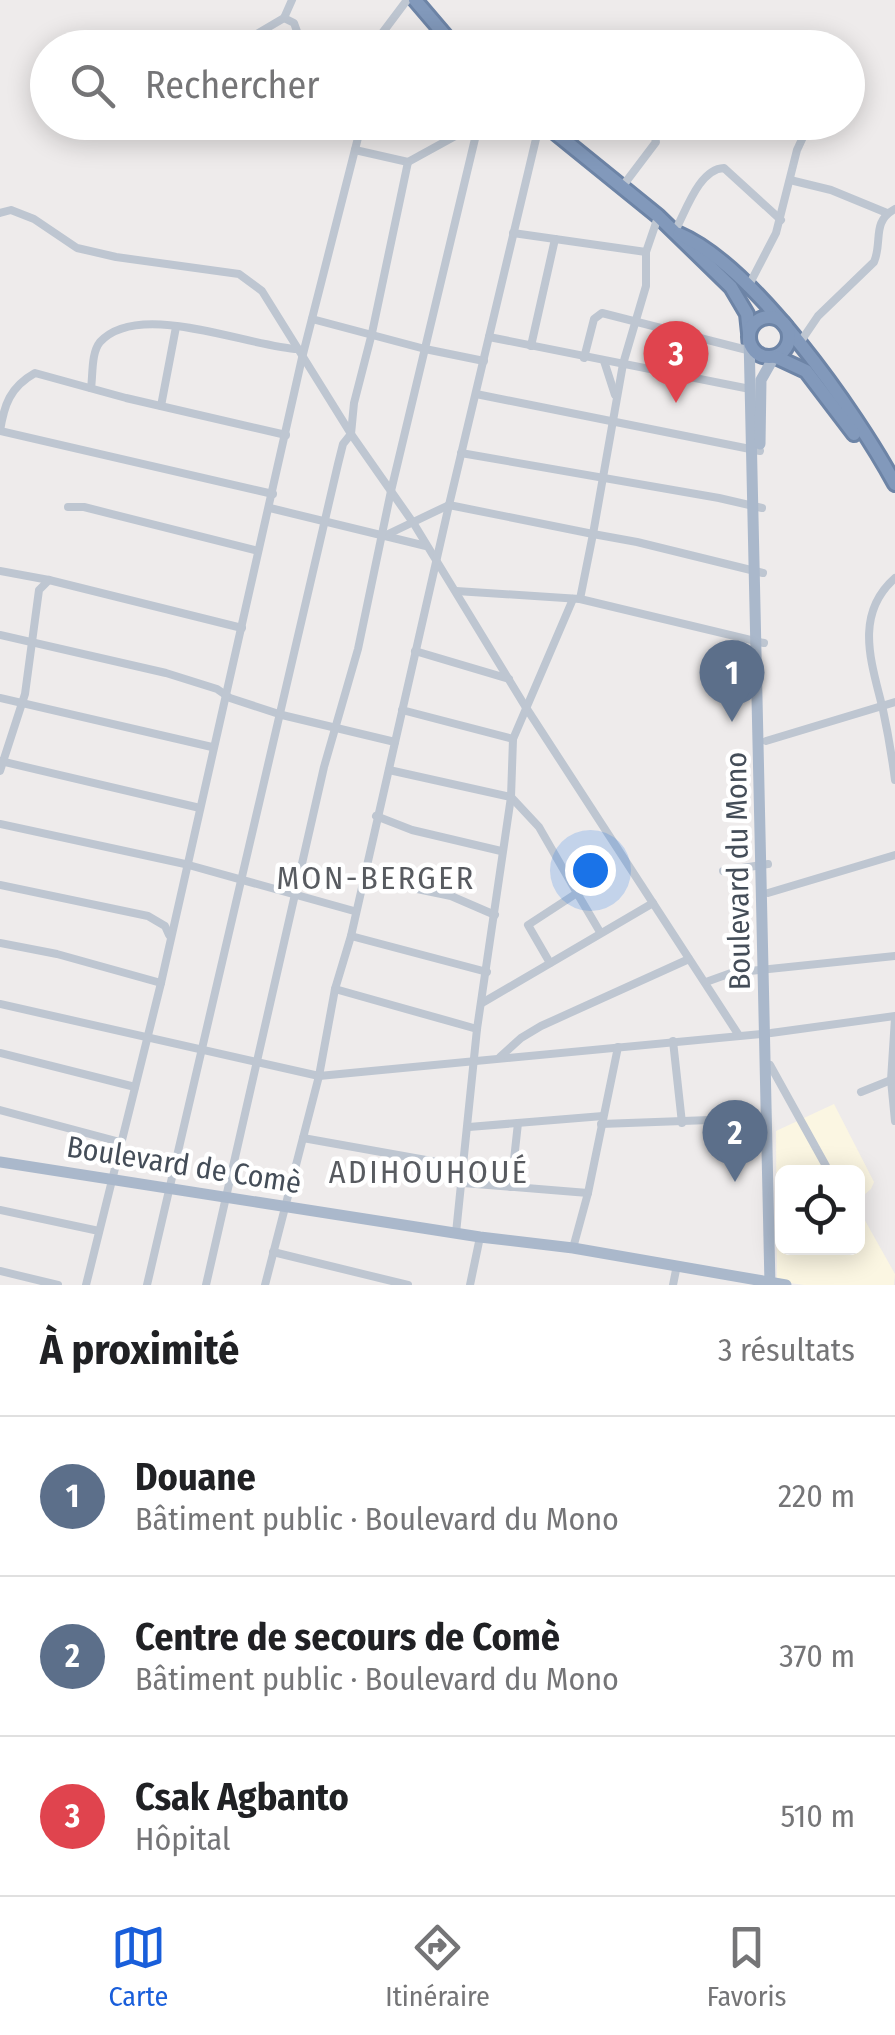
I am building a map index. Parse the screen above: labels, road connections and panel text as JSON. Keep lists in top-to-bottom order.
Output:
{
  "streets": {
    "main road": ["Boulevard du Mono", "Boulevard de Comè"]
  },
  "crossings": [
    ["Boulevard du Mono", "Boulevard de Comè"]
  ],
  "districts": ["MON-BERGER", "ADIHOUHOUÉ"],
  "page": {
    "search": "Rechercher",
    "pins": ["3", "1", "2"],
    "heading": ["À proximité", "3 résultats"],
    "list": [
      {
        "mark": "1",
        "name": "Douane",
        "note": "Bâtiment public · Boulevard du Mono",
        "value": "220 m"
      },
      {
        "mark": "2",
        "name": "Centre de secours de Comè",
        "note": "Bâtiment public · Boulevard du Mono",
        "value": "370 m"
      },
      {
        "mark": "3",
        "name": "Csak Agbanto",
        "note": "Hôpital",
        "value": "510 m"
      }
    ],
    "nav": ["Carte", "Itinéraire", "Favoris"]
  }
}
